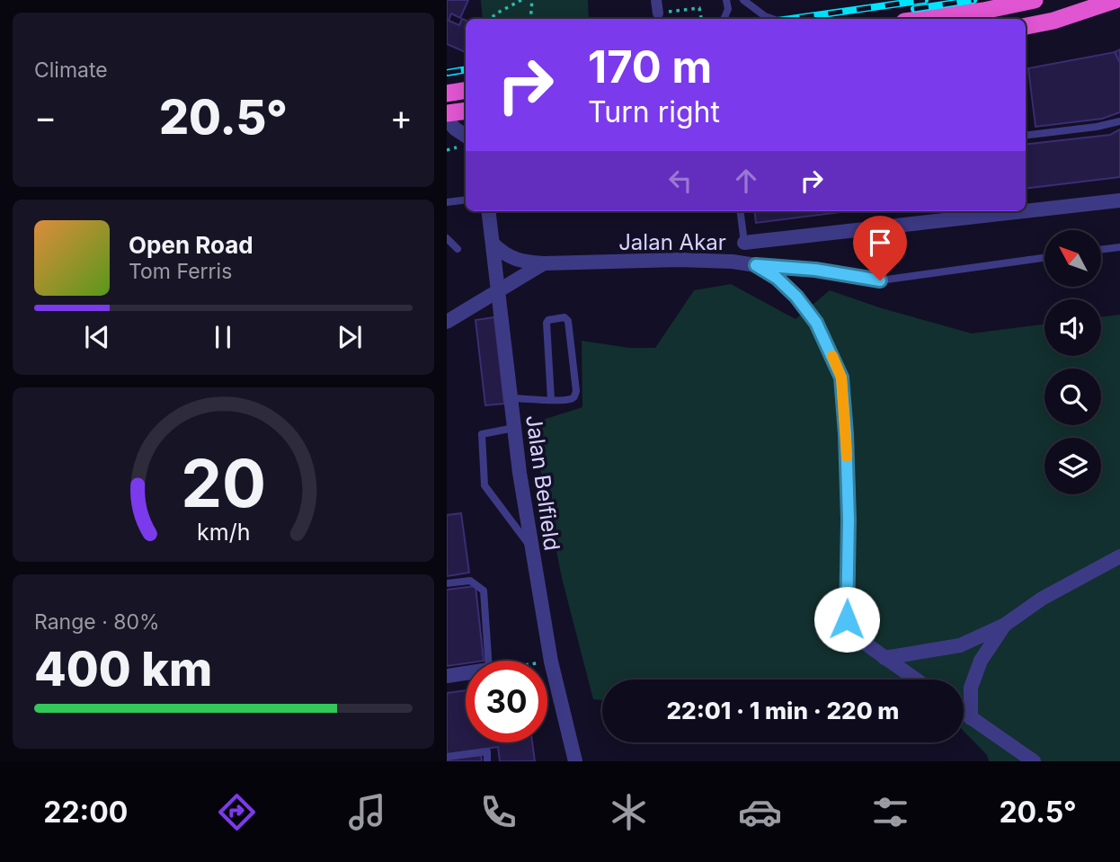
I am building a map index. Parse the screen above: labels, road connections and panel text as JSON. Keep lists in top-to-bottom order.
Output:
{
  "streets": {
    "street": ["Jalan Akar", "Jalan Belfield"]
  },
  "crossings": [
    ["Jalan Akar", "Jalan Belfield"]
  ],
  "north": "top left",
  "page": {
    "tile": [
      "Climate",
      ["Range · 80%", "400 km"]
    ],
    "turn": ["170 m", "Turn right"],
    "heat": ["−", "20.5°", "+"],
    "song": ["Open Road", "Tom Ferris"],
    "limit": "30",
    "trip": "22:01 · 1 min · 220 m",
    "tabs": ["22:00", "20.5°"],
    "gauge": ["20", "km/h"]
  }
}
